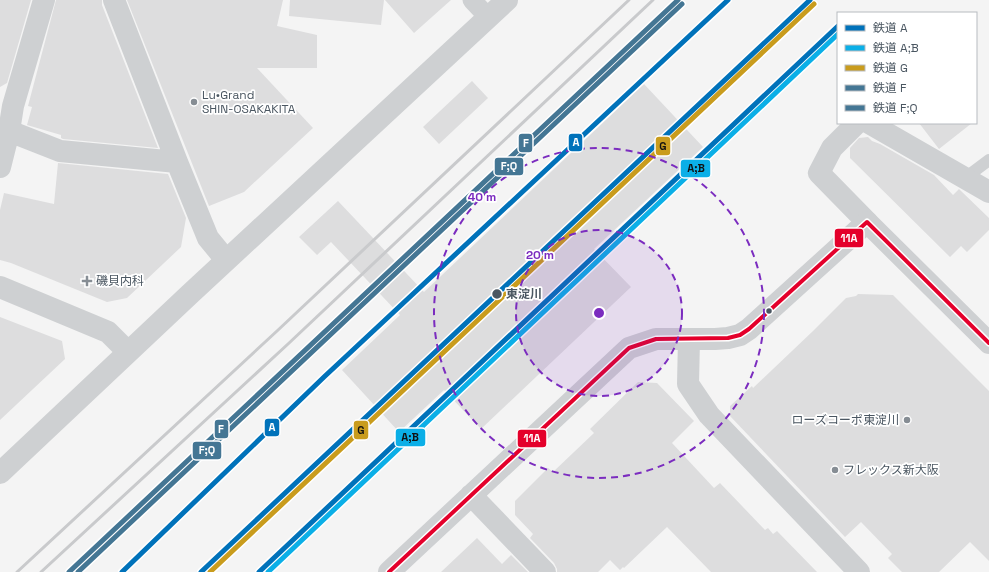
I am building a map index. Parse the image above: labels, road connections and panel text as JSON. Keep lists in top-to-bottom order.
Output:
{
  "places": {
    "other": [
      "Lu•Grand SHIN-OSAKAKITA",
      "東淀川",
      "ローズコーポ東淀川",
      "フレックス新大阪"
    ],
    "health": ["磯貝内科"]
  },
  "lines": [
    "rail line A",
    "rail line F",
    "rail line G",
    "rail line F;Q",
    "rail line A;B",
    "transit line 11A"
  ],
  "legend": [
    "鉄道 A",
    "鉄道 A;B",
    "鉄道 G",
    "鉄道 F",
    "鉄道 F;Q"
  ],
  "rings": ["40 m", "20 m"]
}
